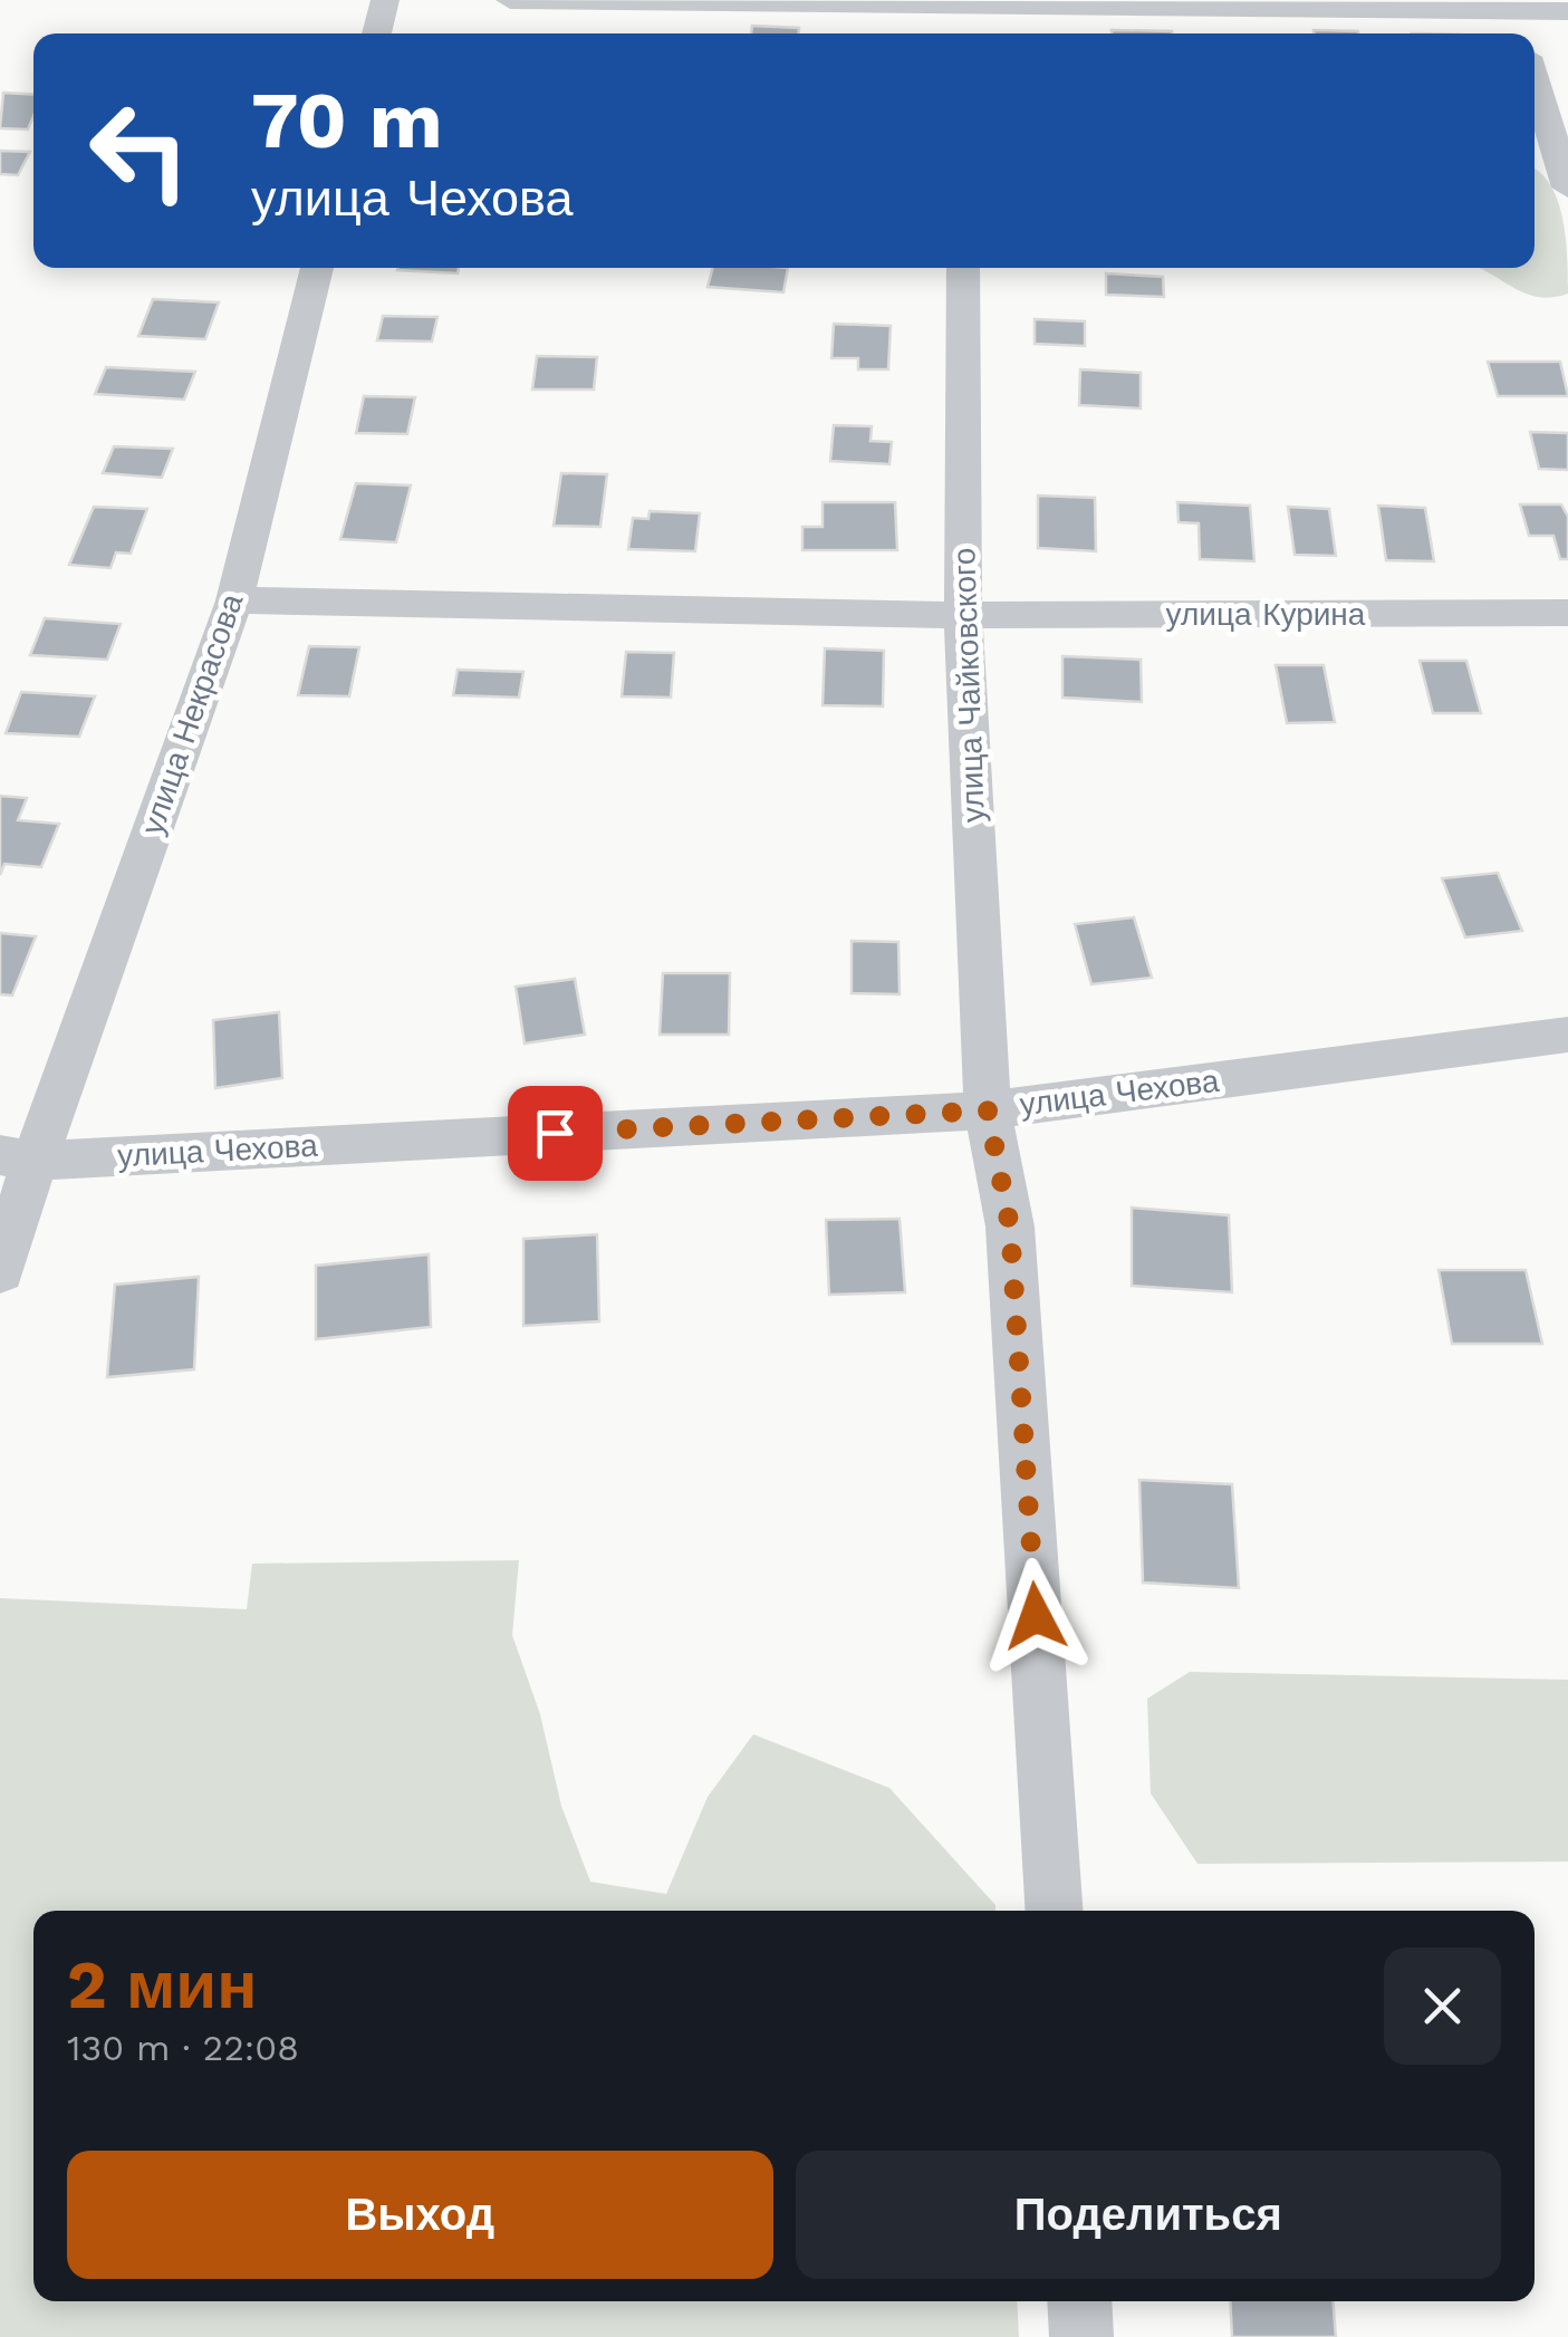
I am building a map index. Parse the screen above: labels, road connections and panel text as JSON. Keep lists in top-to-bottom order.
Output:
{
  "streets": {
    "street": [
      "улица Курина",
      "улица Чайковского",
      "улица Некрасова",
      "улица Чехова"
    ]
  },
  "crossings": [
    ["улица Курина", "улица Чайковского"],
    ["улица Курина", "улица Некрасова"],
    ["улица Чайковского", "улица Чехова"],
    ["улица Некрасова", "улица Чехова"]
  ],
  "page": {
    "turn": ["70 m", "улица Чехова"],
    "heading": ["2 мин", "130 m · 22:08"],
    "buttons": ["Выход", "Поделиться"]
  }
}
